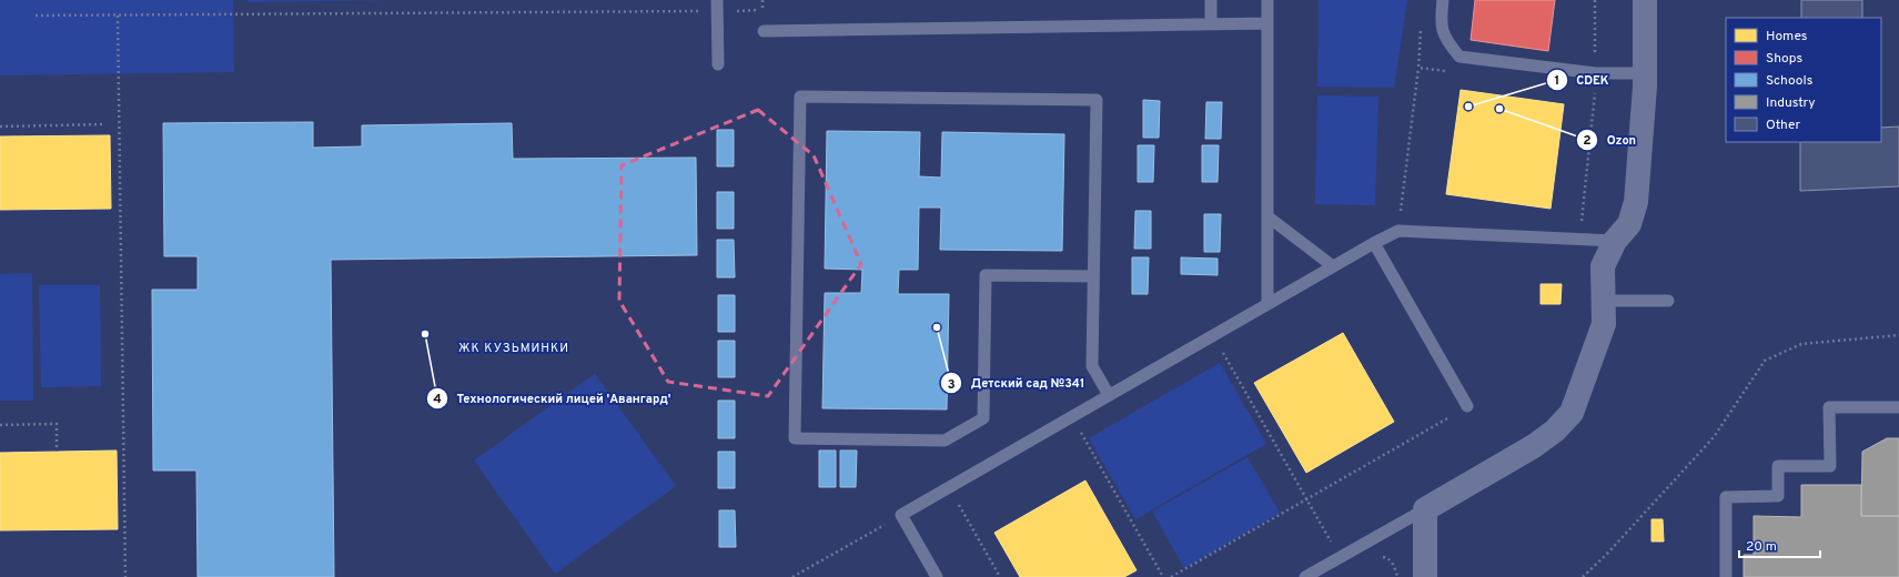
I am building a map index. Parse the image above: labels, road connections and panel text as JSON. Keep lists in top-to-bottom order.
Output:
{
  "districts": ["ЖК КУЗЬМИНКИ"],
  "places": [
    "CDEK",
    "Ozon",
    "Детский сад №341",
    "Технологический лицей 'Авангард'"
  ],
  "legend": [
    "Homes",
    "Shops",
    "Schools",
    "Industry",
    "Other"
  ],
  "scale_bar": "20 m"
}
